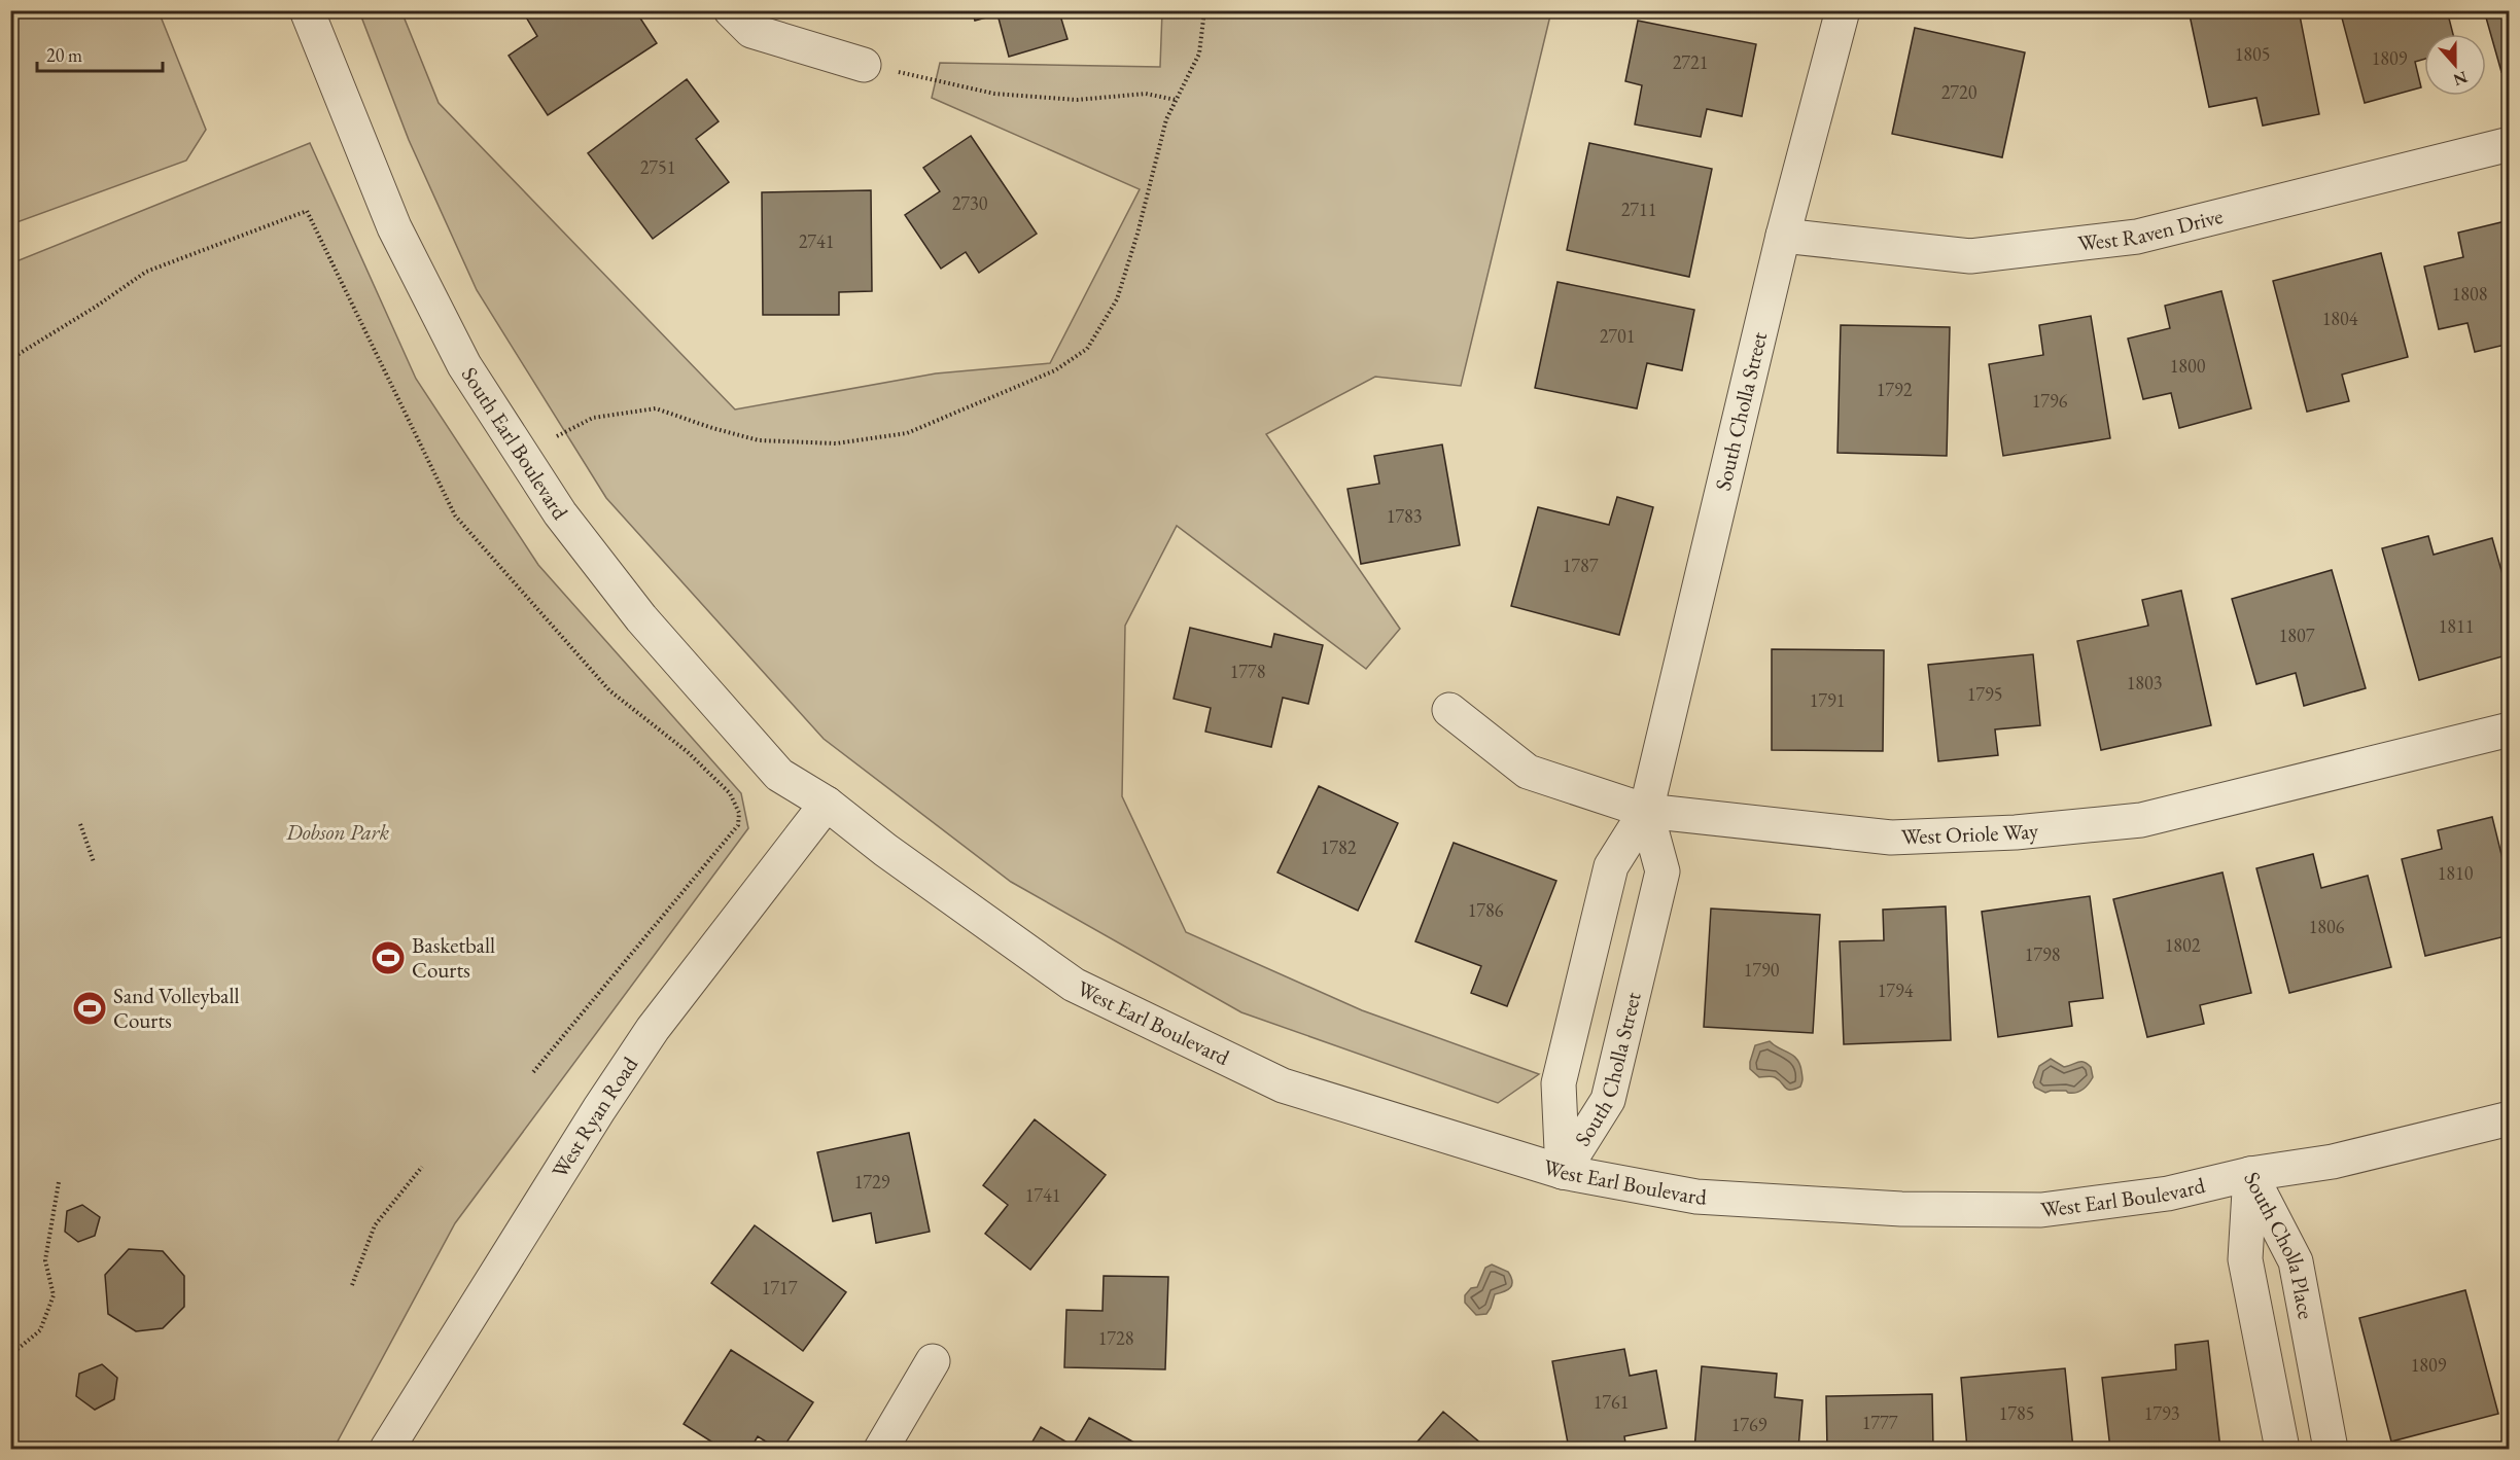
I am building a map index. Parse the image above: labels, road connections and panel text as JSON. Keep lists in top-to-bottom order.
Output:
{
  "streets": {
    "street": [
      "West Raven Drive",
      "South Cholla Street",
      "South Earl Boulevard",
      "West Oriole Way",
      "West Earl Boulevard",
      "West Ryan Road",
      "South Cholla Place"
    ]
  },
  "crossings": [
    ["West Raven Drive", "South Cholla Street"],
    ["South Cholla Street", "West Oriole Way"],
    ["South Cholla Street", "West Earl Boulevard"],
    ["South Earl Boulevard", "West Earl Boulevard"],
    ["South Earl Boulevard", "West Ryan Road"],
    ["West Earl Boulevard", "West Ryan Road"],
    ["West Earl Boulevard", "South Cholla Place"]
  ],
  "parks": ["Dobson Park"],
  "places": {
    "sports": ["Basketball Courts", "Sand Volleyball Courts"]
  },
  "house_numbers": [
    "1805",
    "1809",
    "2721",
    "2720",
    "2751",
    "2730",
    "2711",
    "2741",
    "1808",
    "1804",
    "2701",
    "1800",
    "1792",
    "1796",
    "1783",
    "1787",
    "1811",
    "1807",
    "1778",
    "1803",
    "1795",
    "1791",
    "1782",
    "1810",
    "1786",
    "1806",
    "1802",
    "1798",
    "1790",
    "1794",
    "1729",
    "1741",
    "1717",
    "1728",
    "1809",
    "1761",
    "1785",
    "1793",
    "1777",
    "1769"
  ],
  "scale_bar": "20 m",
  "north": "bottom"
}
